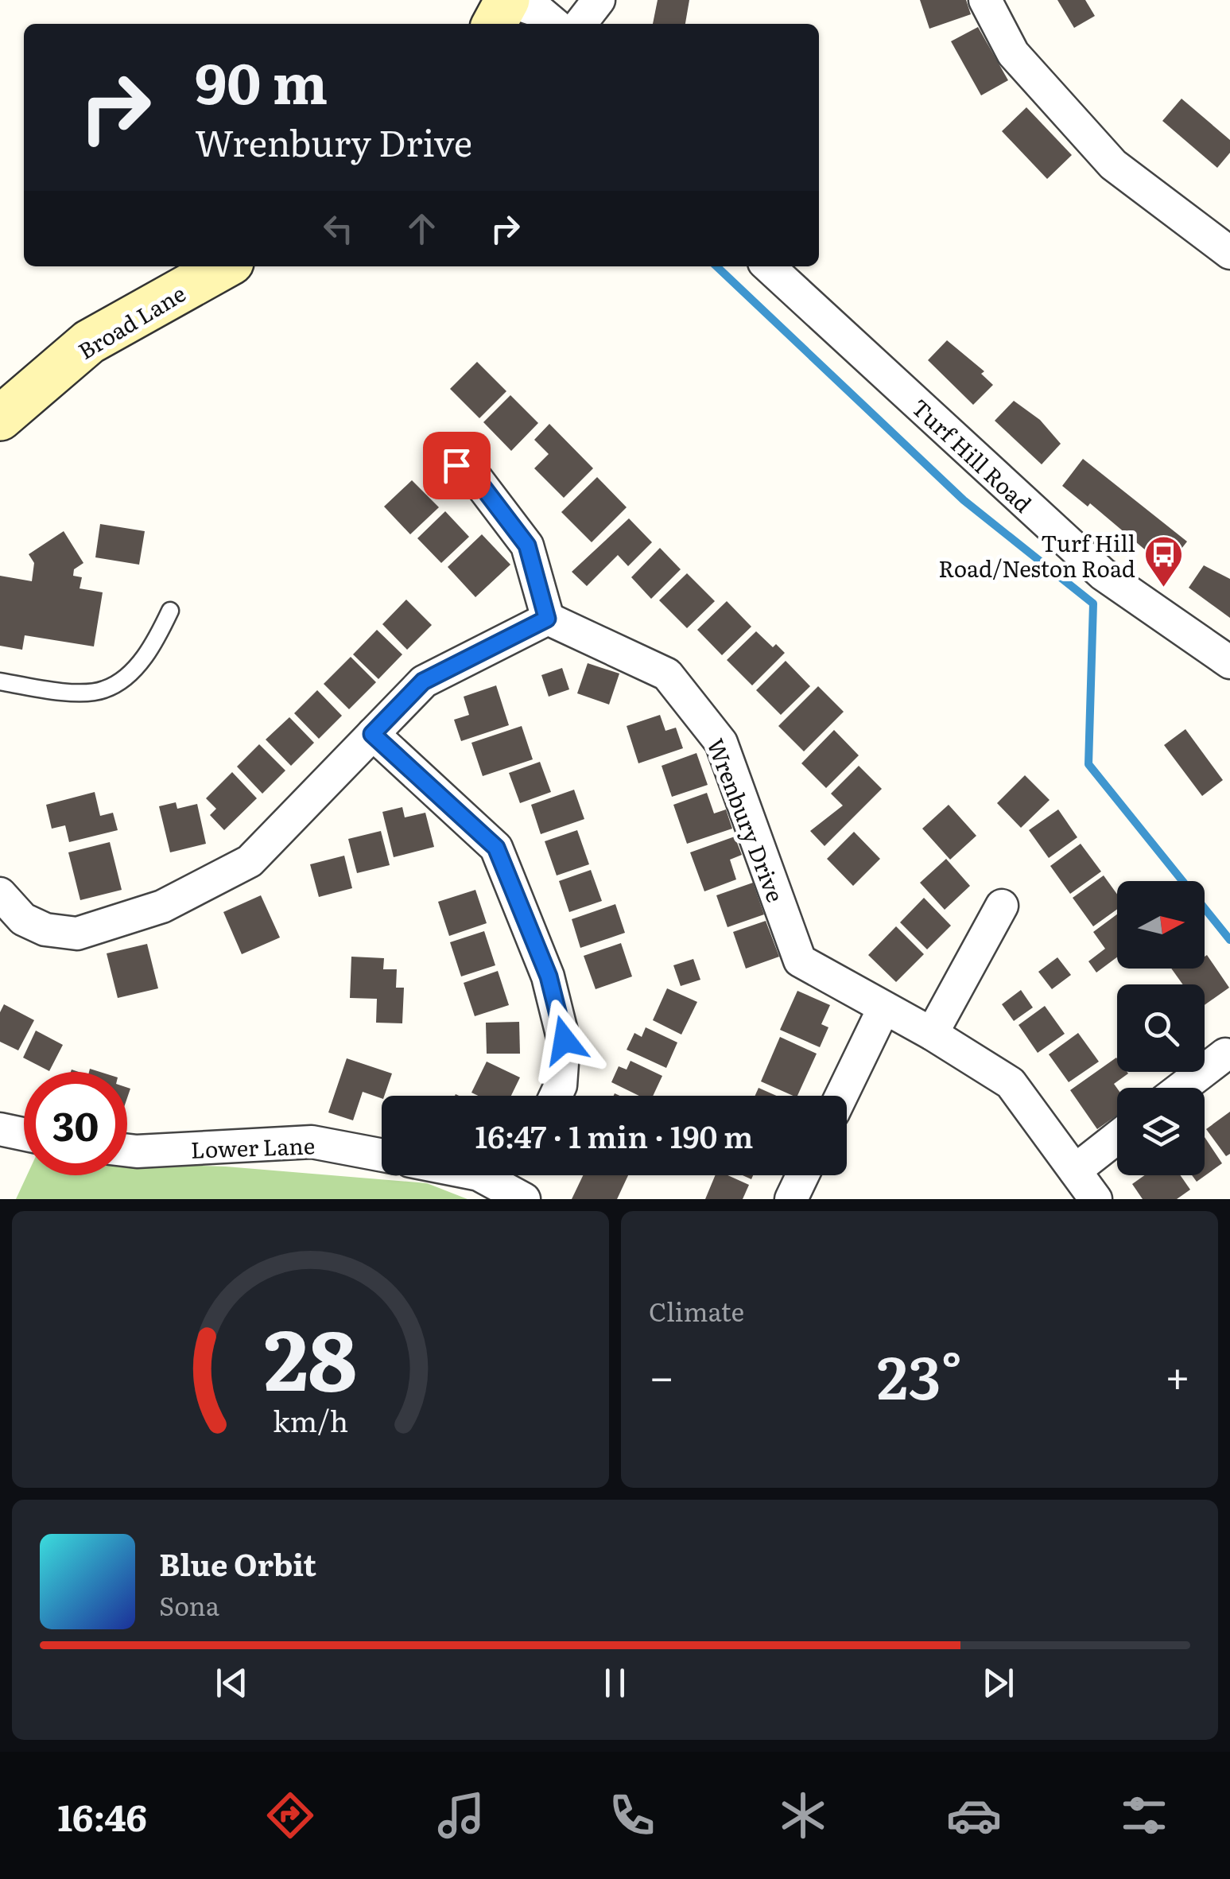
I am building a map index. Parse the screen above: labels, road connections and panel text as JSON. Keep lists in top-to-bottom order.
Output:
{
  "streets": {
    "main road": ["Broad Lane"],
    "street": ["Turf Hill Road", "Wrenbury Drive", "Lower Lane"]
  },
  "places": {
    "bus stop": ["Turf Hill Road/Neston Road"]
  },
  "north": "right",
  "page": {
    "turn": ["90 m", "Wrenbury Drive"],
    "limit": "30",
    "trip": "16:47 · 1 min · 190 m",
    "tile": "Climate",
    "heat": ["−", "23°", "+"],
    "song": ["Blue Orbit", "Sona"],
    "tabs": "16:46",
    "gauge": ["28", "km/h"]
  }
}
